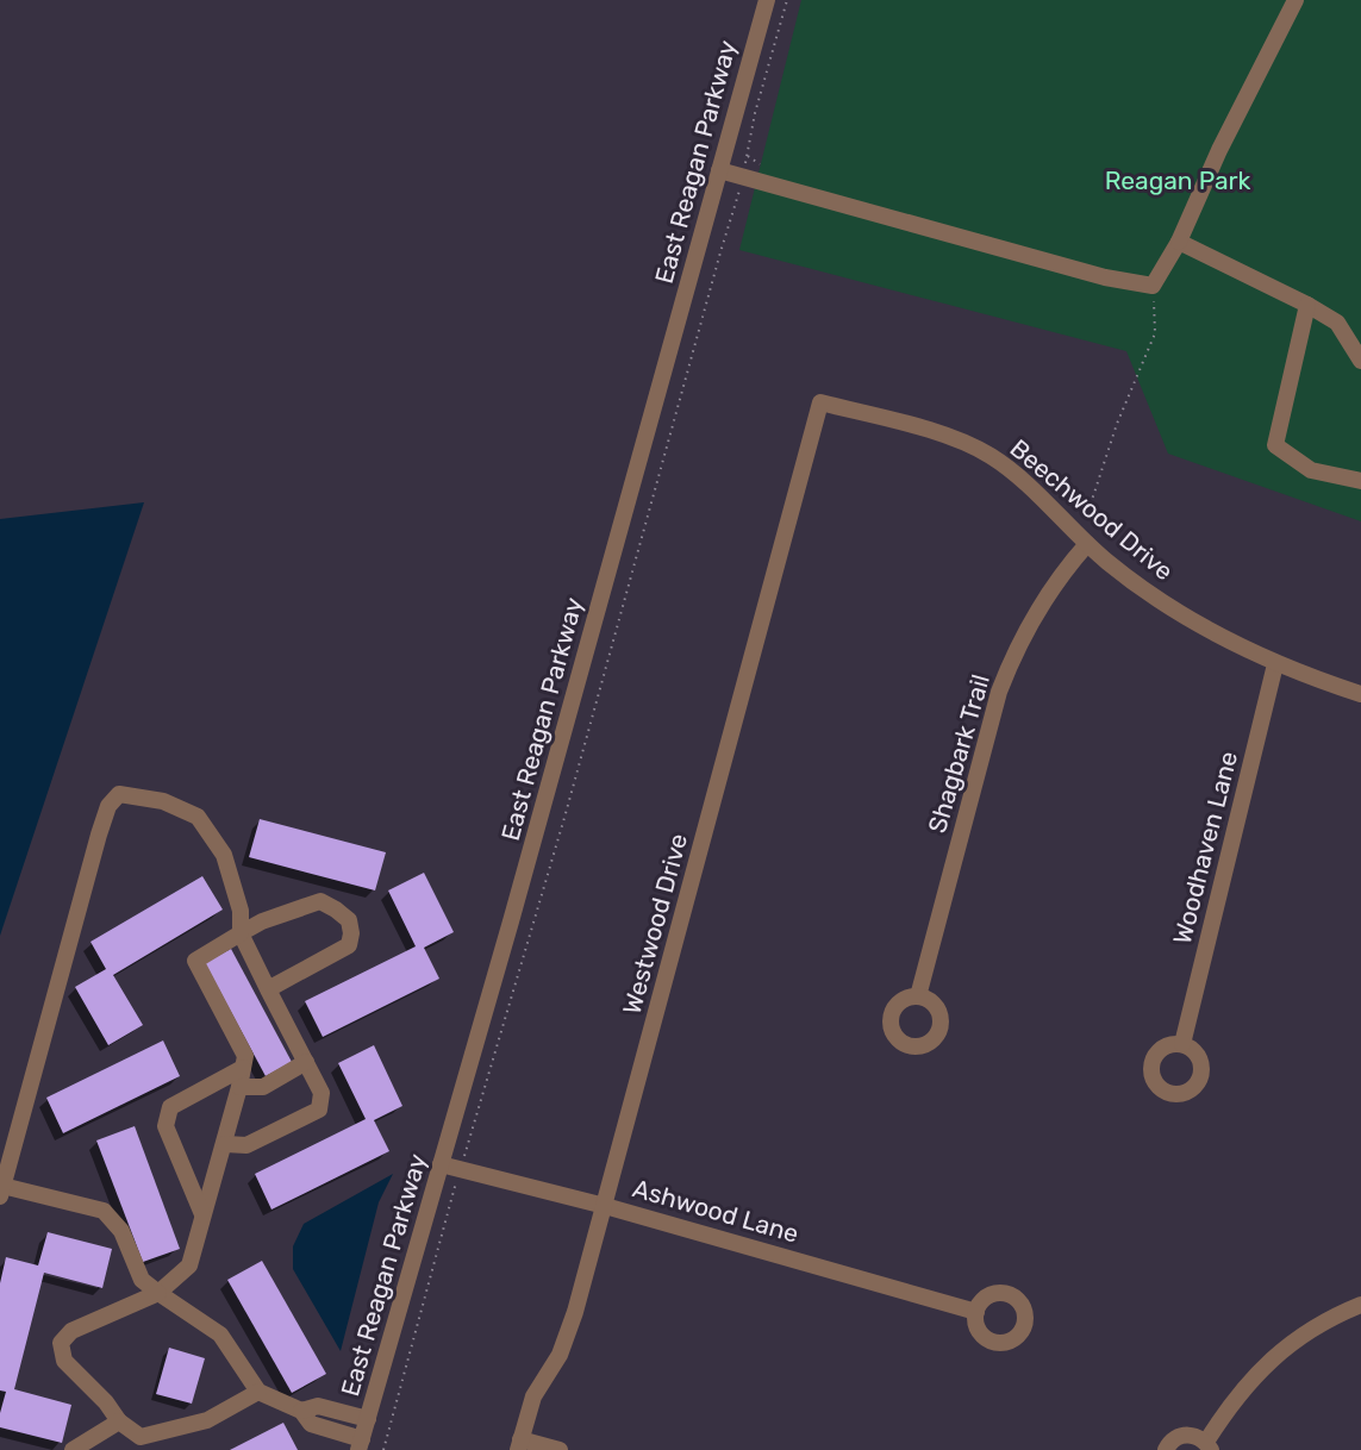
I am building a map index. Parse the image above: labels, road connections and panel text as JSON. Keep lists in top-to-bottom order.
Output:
{
  "streets": {
    "street": [
      "East Reagan Parkway",
      "Beechwood Drive",
      "Shagbark Trail",
      "Woodhaven Lane",
      "Westwood Drive",
      "Ashwood Lane"
    ]
  },
  "crossings": [
    ["East Reagan Parkway", "Ashwood Lane"],
    ["Beechwood Drive", "Shagbark Trail"],
    ["Beechwood Drive", "Woodhaven Lane"],
    ["Beechwood Drive", "Westwood Drive"],
    ["Westwood Drive", "Ashwood Lane"]
  ],
  "parks": ["Reagan Park"]
}
